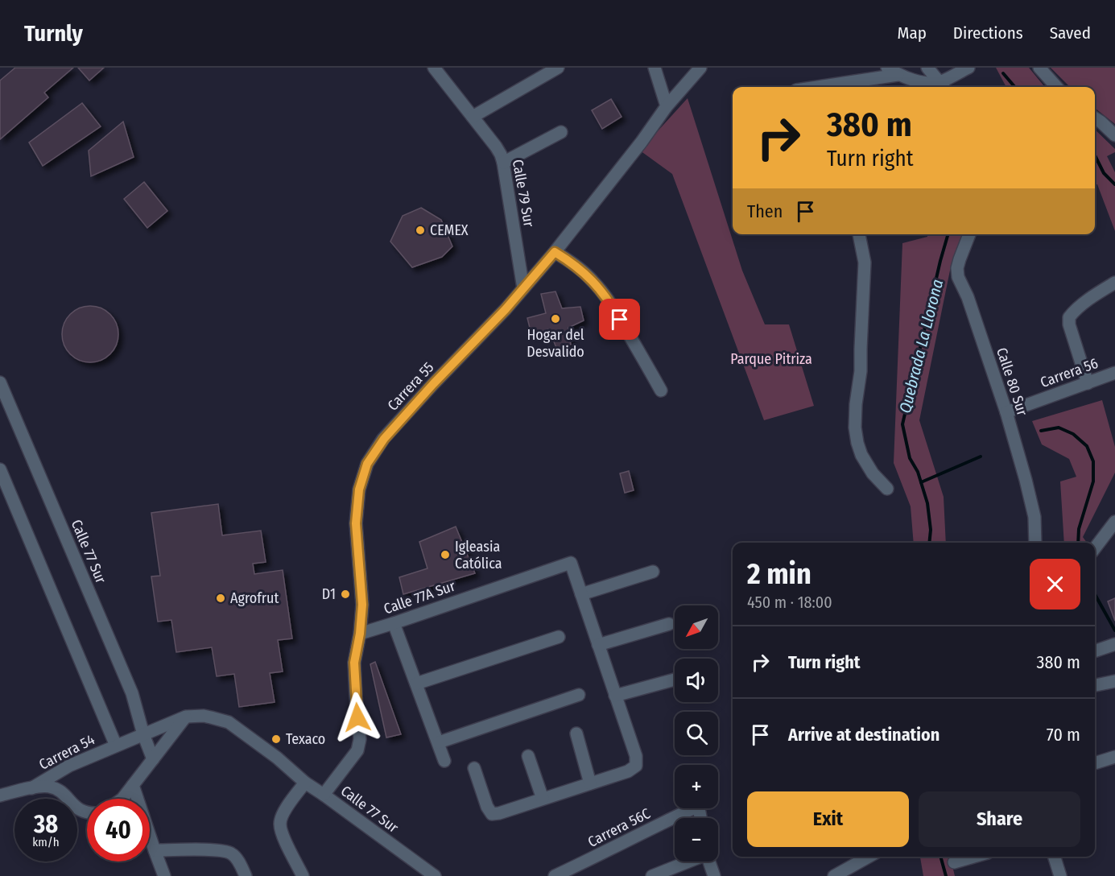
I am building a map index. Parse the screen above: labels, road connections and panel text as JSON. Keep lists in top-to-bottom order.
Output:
{
  "streets": {
    "street": [
      "Calle 79 Sur",
      "Carrera 56",
      "Calle 80 Sur",
      "Carrera 55",
      "Calle 77 Sur",
      "Calle 77A Sur",
      "Carrera 54",
      "Carrera 56C"
    ]
  },
  "crossings": [
    ["Calle 79 Sur", "Carrera 55"],
    ["Carrera 56", "Calle 80 Sur"],
    ["Carrera 55", "Calle 77 Sur"],
    ["Carrera 55", "Calle 77A Sur"],
    ["Calle 77 Sur", "Carrera 54"]
  ],
  "water": ["Quebrada La Llorona"],
  "parks": ["Parque Pitriza"],
  "places": [
    "CEMEX",
    "Hogar del Desvalido",
    "Igleasia Católica",
    "D1",
    "Agrofrut",
    "Texaco"
  ],
  "north": "bottom left",
  "page": {
    "header": "Turnly",
    "nav": ["Map", "Directions", "Saved"],
    "turn": ["380 m", "Turn right"],
    "then": "Then",
    "heading": ["2 min", "450 m · 18:00"],
    "map_buttons": ["+", "−"],
    "list": [
      {
        "name": "Turn right",
        "value": "380 m"
      },
      {
        "name": "Arrive at destination",
        "value": "70 m"
      }
    ],
    "buttons": ["Exit", "Share"],
    "speed": "38 km/h",
    "limit": "40"
  }
}
